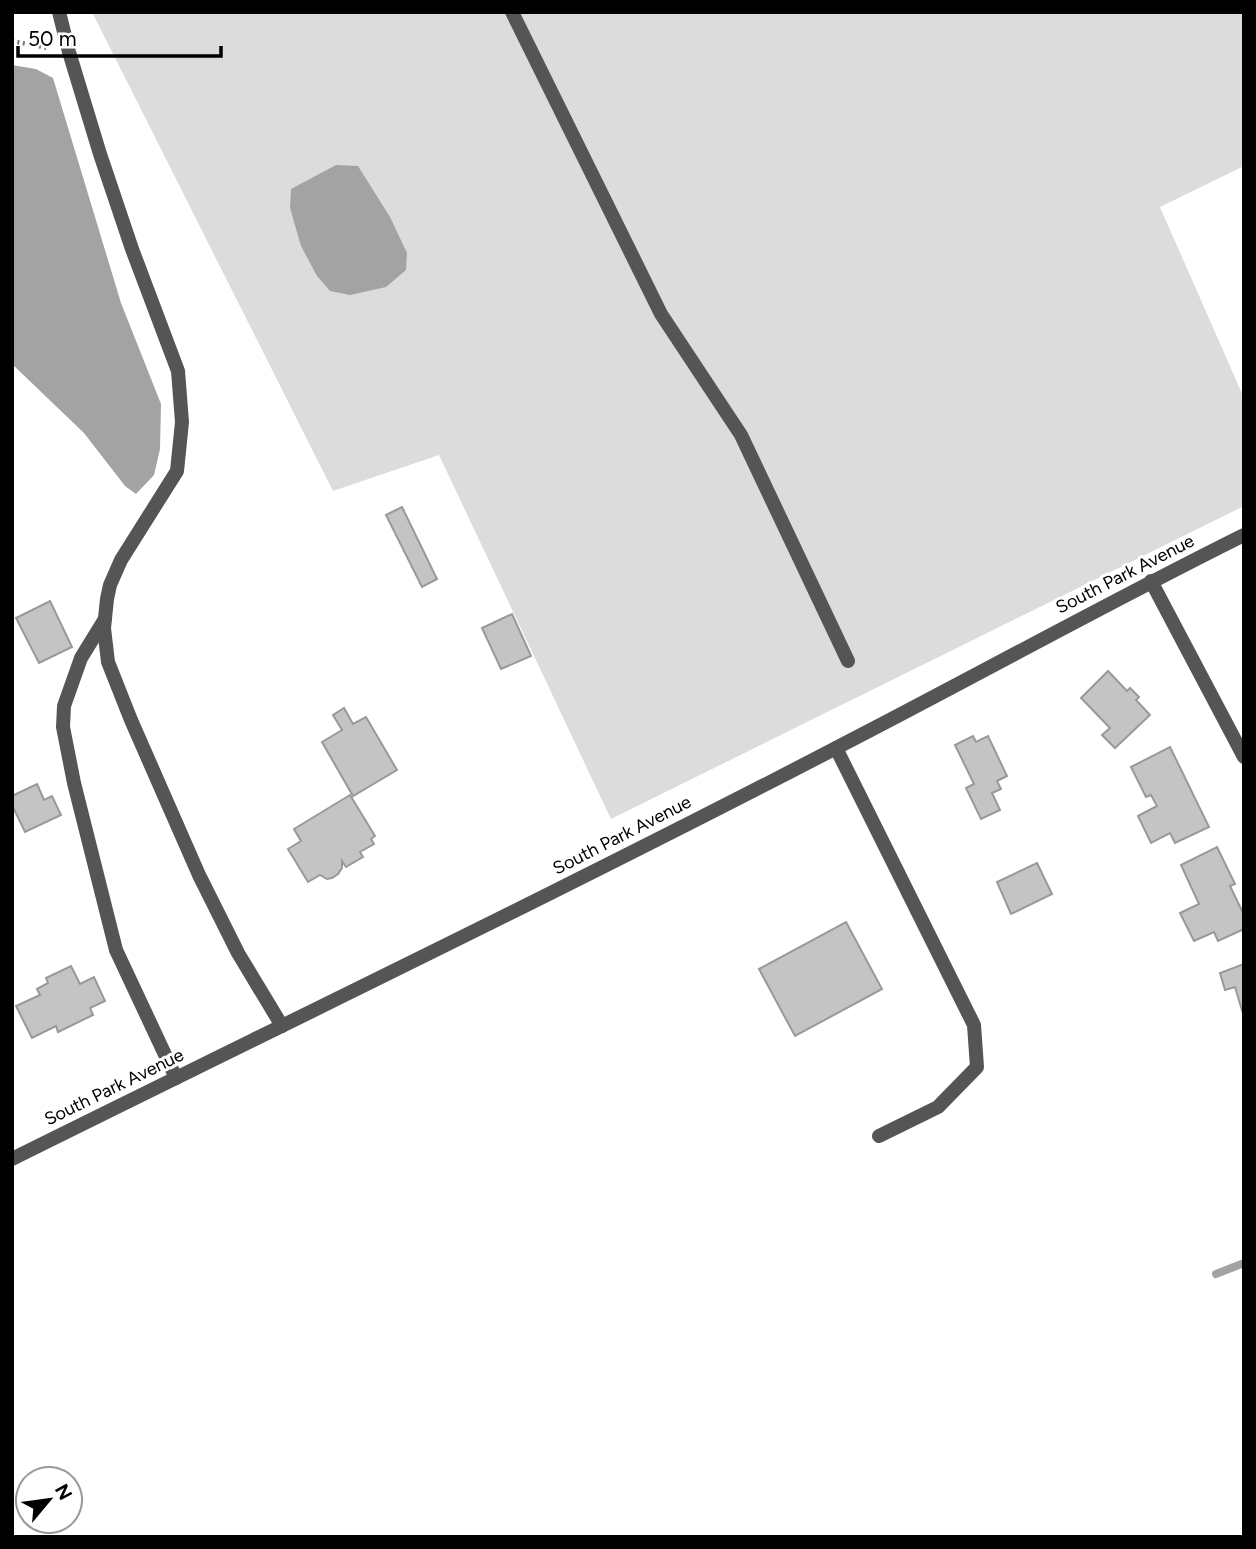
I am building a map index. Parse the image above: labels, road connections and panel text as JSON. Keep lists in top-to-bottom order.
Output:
{
  "streets": {
    "street": ["South Park Avenue"]
  },
  "scale_bar": "50 m",
  "north": "top right"
}
